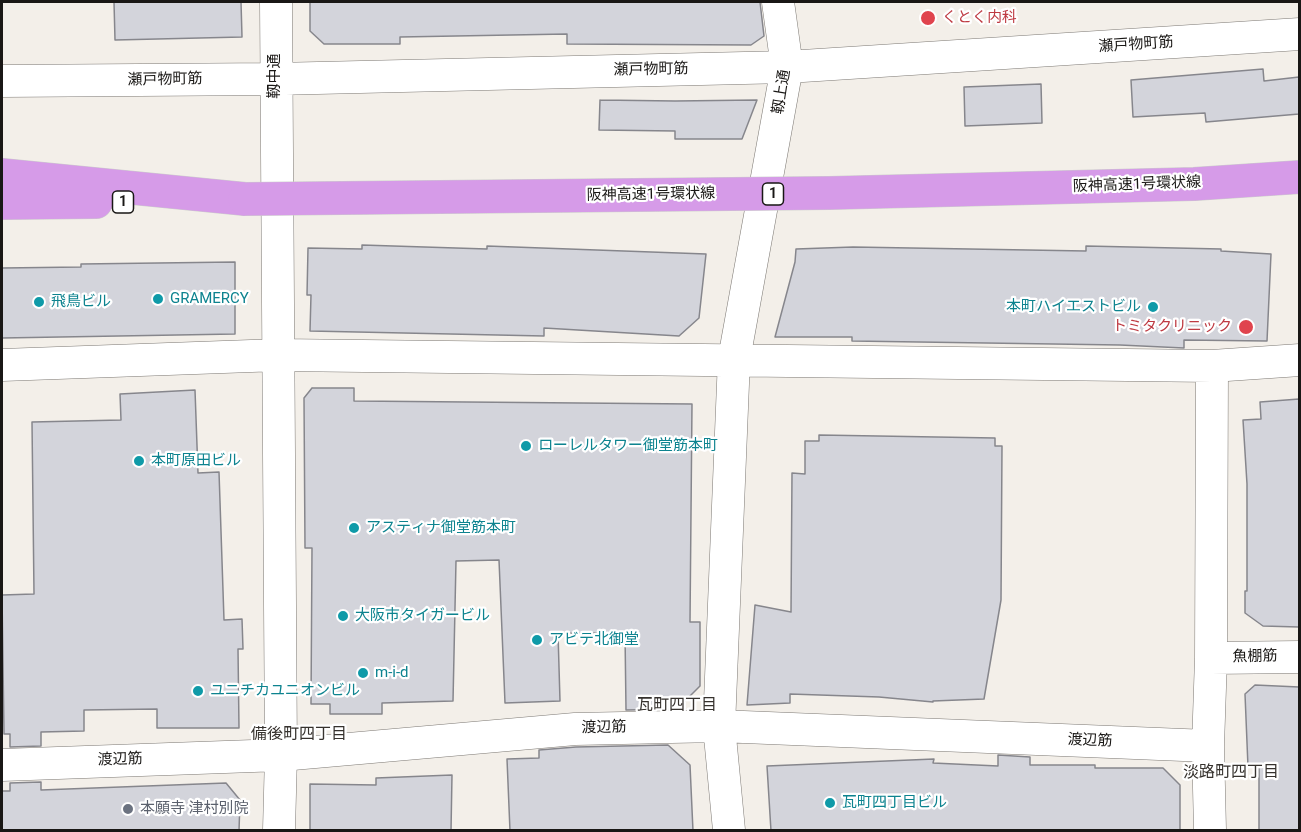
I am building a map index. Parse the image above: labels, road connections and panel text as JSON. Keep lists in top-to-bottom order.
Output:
{
  "streets": {
    "highway": ["阪神高速1号環状線", "1"],
    "street": [
      "瀬戸物町筋",
      "靱中通",
      "靱上通",
      "魚棚筋",
      "渡辺筋"
    ]
  },
  "crossings": [
    ["瀬戸物町筋", "靱中通"],
    ["瀬戸物町筋", "靱上通"],
    ["靱中通", "渡辺筋"],
    ["靱上通", "渡辺筋"],
    ["阪神高速1号環状線", "1"]
  ],
  "districts": ["瓦町四丁目", "備後町四丁目", "淡路町四丁目"],
  "places": [
    "くとく内科",
    "GRAMERCY",
    "飛鳥ビル",
    "本町ハイエストビル",
    "トミタクリニック",
    "ローレルタワー御堂筋本町",
    "本町原田ビル",
    "アスティナ御堂筋本町",
    "大阪市タイガービル",
    "アビテ北御堂",
    "m-i-d",
    "ユニチカユニオンビル",
    "瓦町四丁目ビル",
    "本願寺 津村別院"
  ]
}
